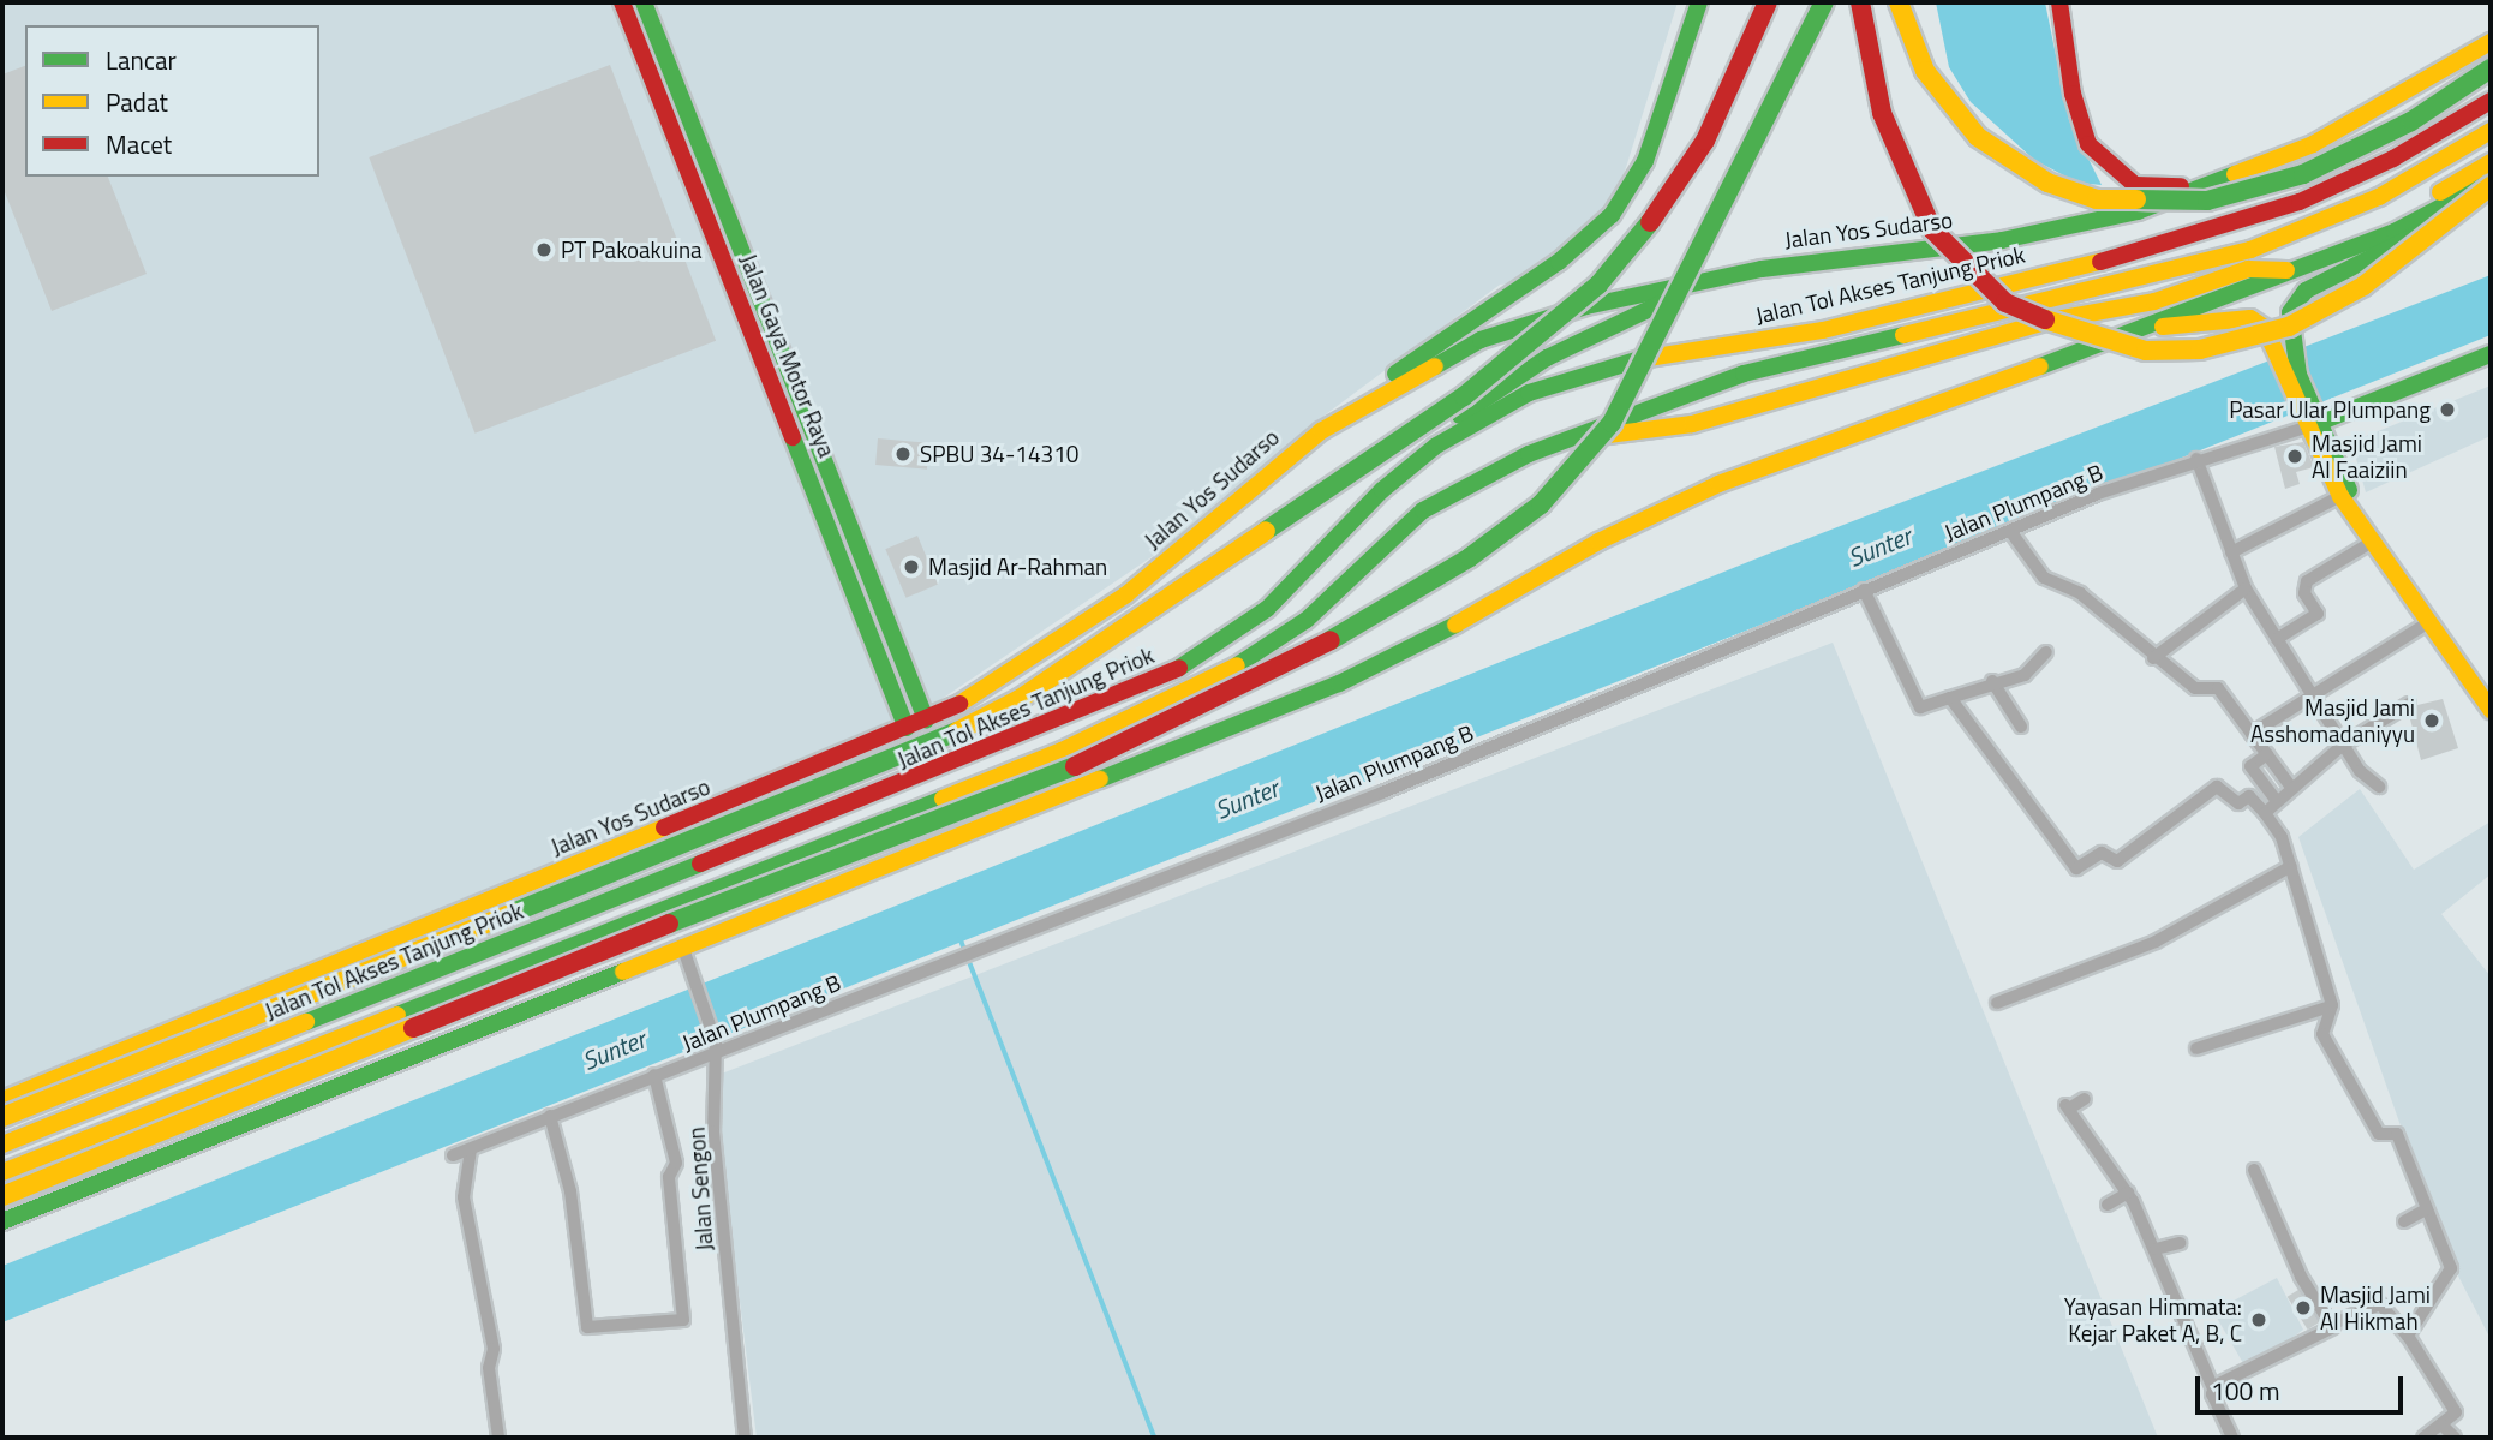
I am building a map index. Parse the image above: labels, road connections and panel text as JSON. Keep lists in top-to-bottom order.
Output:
{
  "streets": {
    "main road": ["Jalan Yos Sudarso", "Jalan Tol Akses Tanjung Priok", "Jalan Gaya Motor Raya"],
    "street": ["Jalan Plumpang B", "Jalan Sengon"]
  },
  "crossings": [
    ["Jalan Yos Sudarso", "Jalan Gaya Motor Raya"],
    ["Jalan Plumpang B", "Jalan Sengon"]
  ],
  "water": ["Sunter"],
  "places": [
    "PT Pakoakuina",
    "Pasar Ular Plumpang",
    "SPBU 34-14310",
    "Masjid Jami Al Faaiziin",
    "Masjid Ar-Rahman",
    "Masjid Jami Asshomadaniyyu",
    "Masjid Jami Al Hikmah",
    "Yayasan Himmata: Kejar Paket A, B, C"
  ],
  "legend": ["Lancar", "Padat", "Macet"],
  "scale_bar": "100 m"
}
